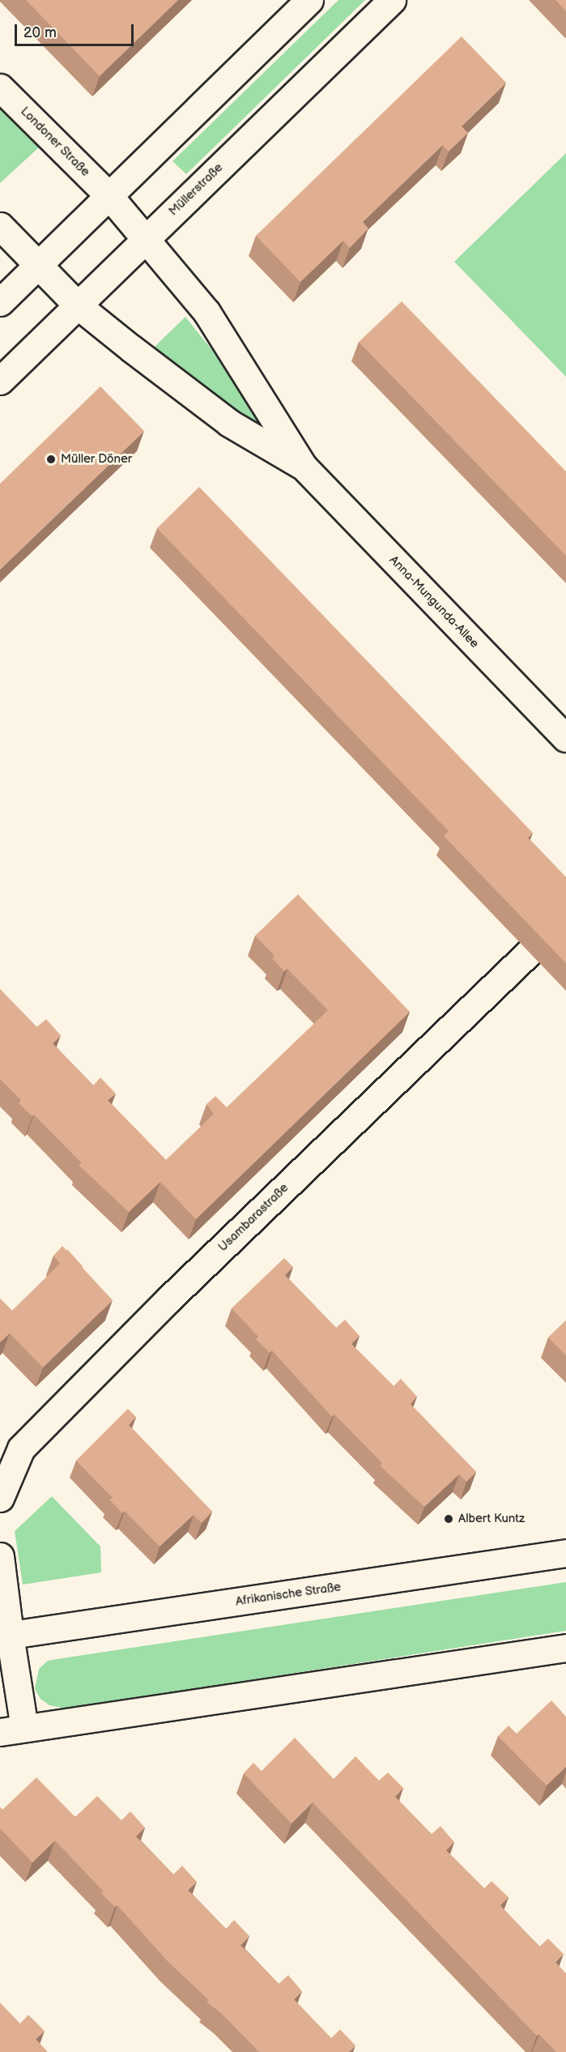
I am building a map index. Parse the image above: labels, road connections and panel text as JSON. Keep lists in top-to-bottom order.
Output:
{
  "streets": {
    "street": [
      "Londoner Straße",
      "Müllerstraße",
      "Anna-Mungunda-Allee",
      "Usambarastraße",
      "Afrikanische Straße"
    ]
  },
  "crossings": [
    ["Londoner Straße", "Müllerstraße"],
    ["Londoner Straße", "Anna-Mungunda-Allee"],
    ["Müllerstraße", "Anna-Mungunda-Allee"]
  ],
  "places": ["Müller Döner", "Albert Kuntz"],
  "scale_bar": "20 m"
}
